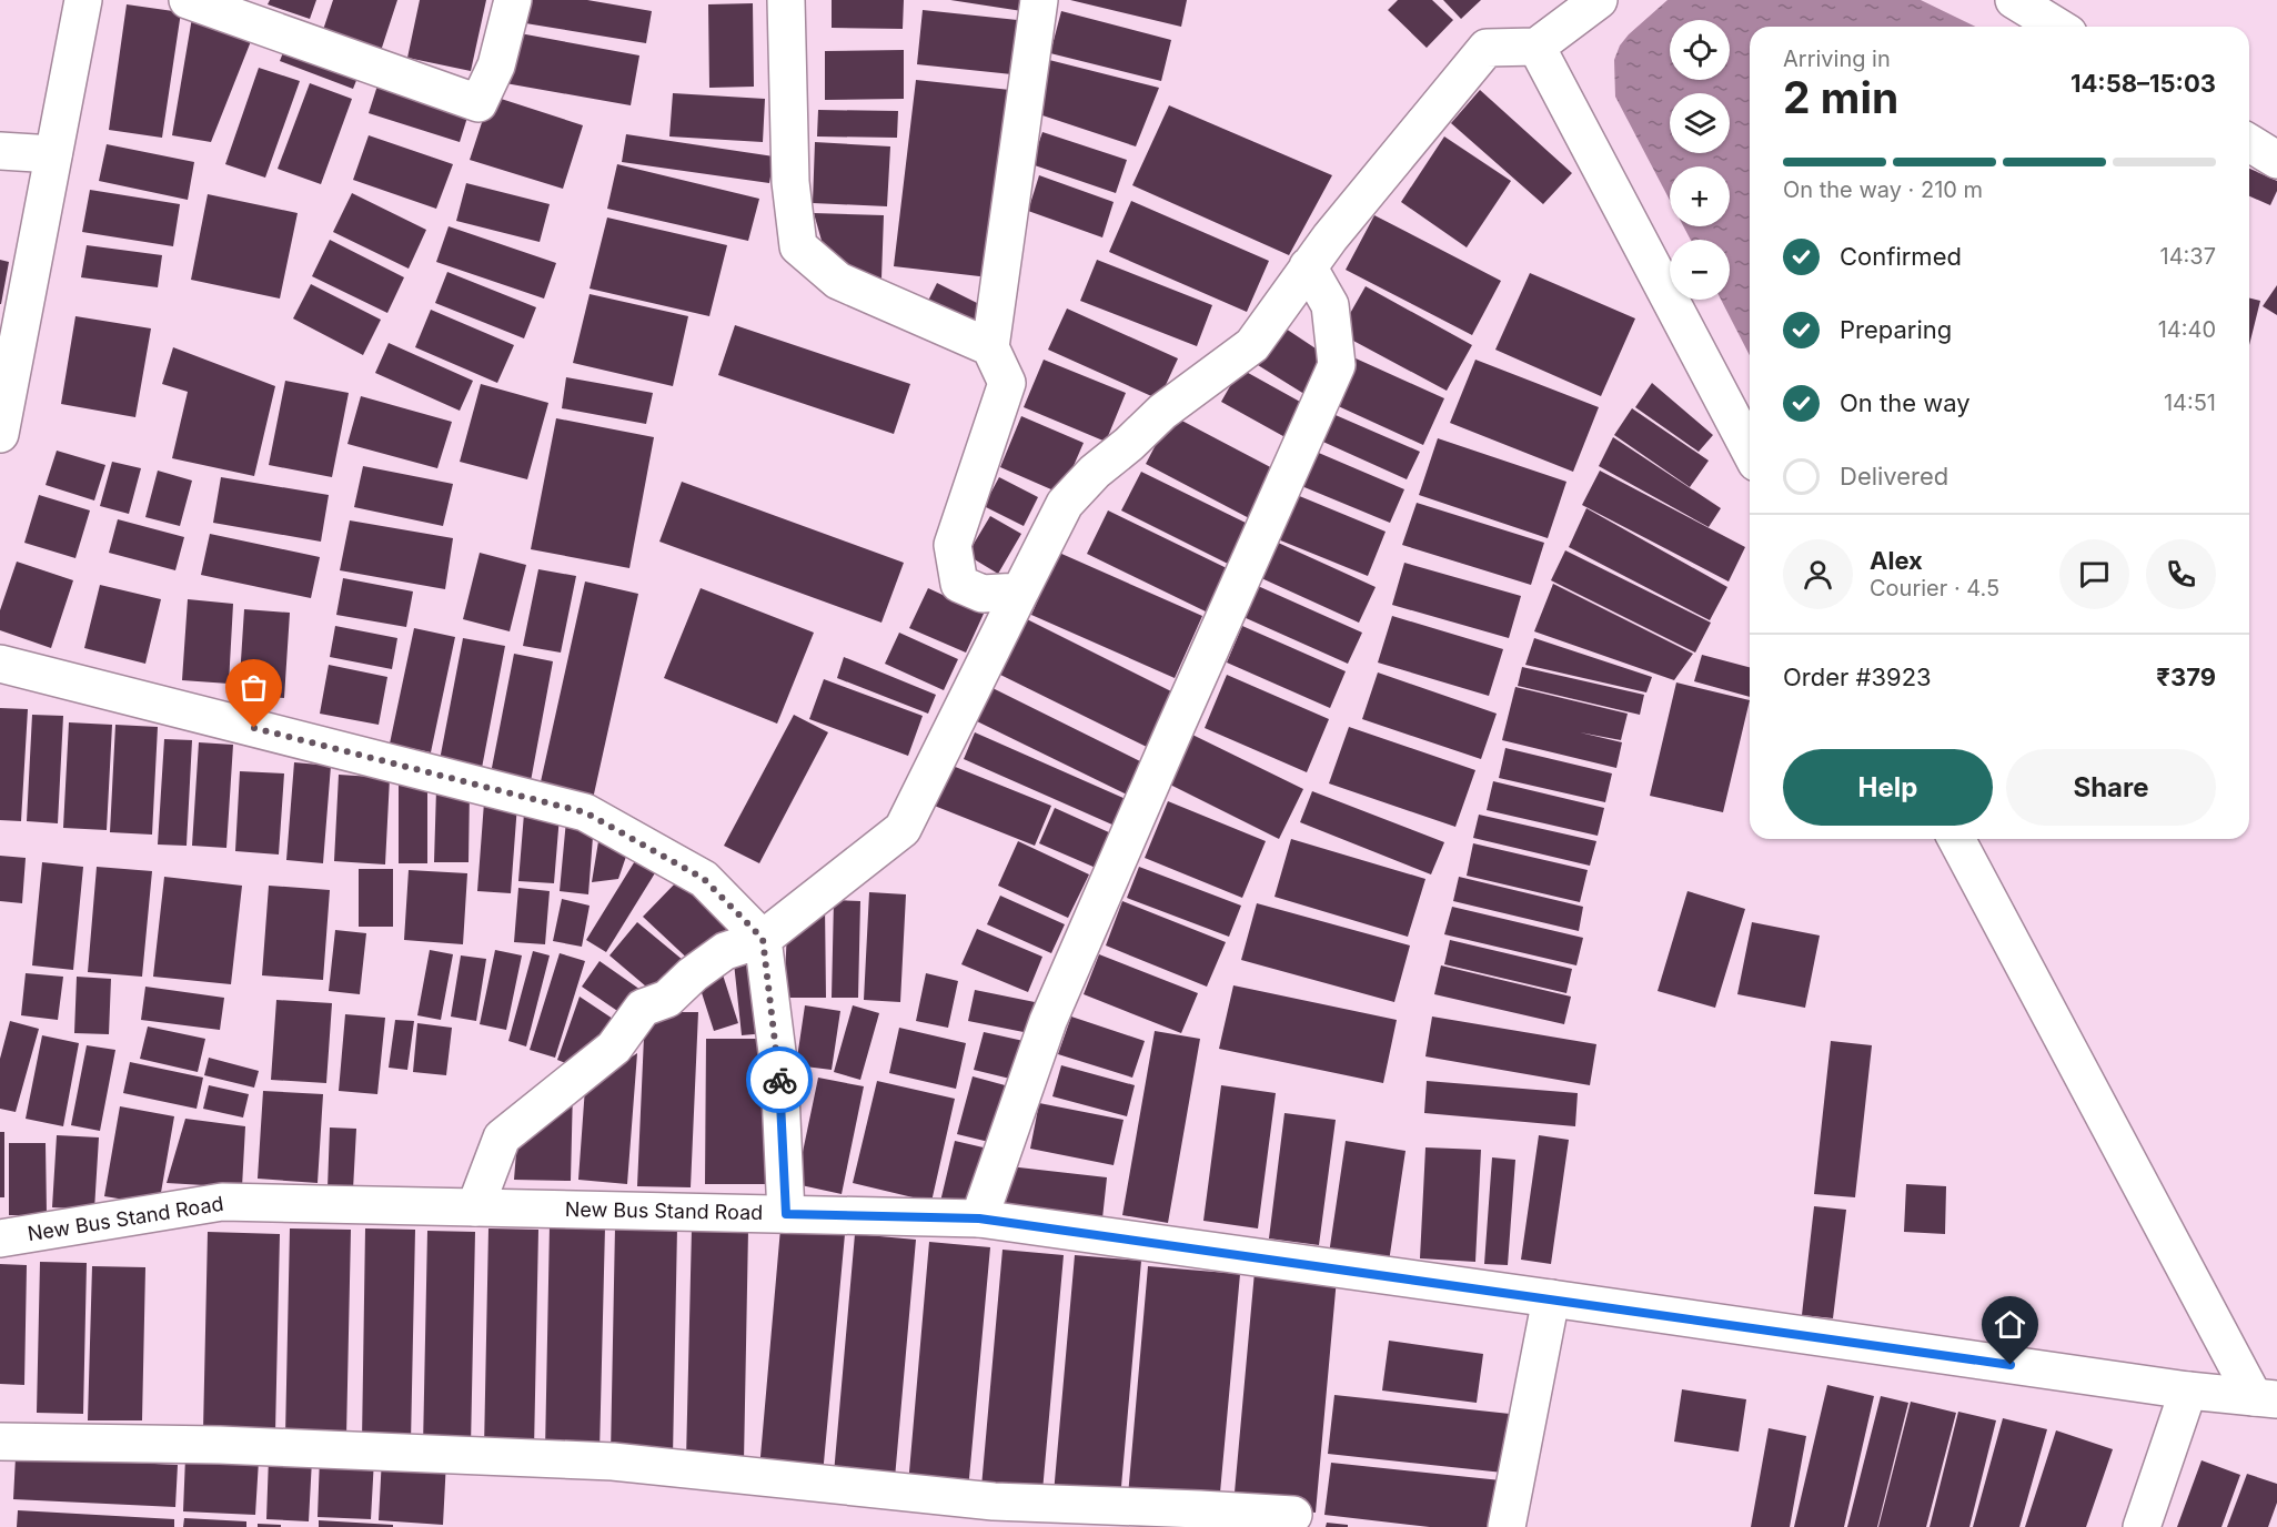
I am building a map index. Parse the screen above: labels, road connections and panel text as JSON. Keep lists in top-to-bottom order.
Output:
{
  "streets": {
    "main road": ["New Bus Stand Road"]
  },
  "page": {
    "map_buttons": ["+", "−"],
    "heading": ["2 min", "Arriving in", "14:58–15:03"],
    "panel": [
      "Alex",
      "Courier · 4.5",
      "Order #3923",
      "₹379"
    ],
    "bar": "On the way · 210 m",
    "list": [
      ["Confirmed", "14:37"],
      ["Preparing", "14:40"],
      ["On the way", "14:51"],
      "Delivered"
    ],
    "buttons": ["Help", "Share"]
  }
}
